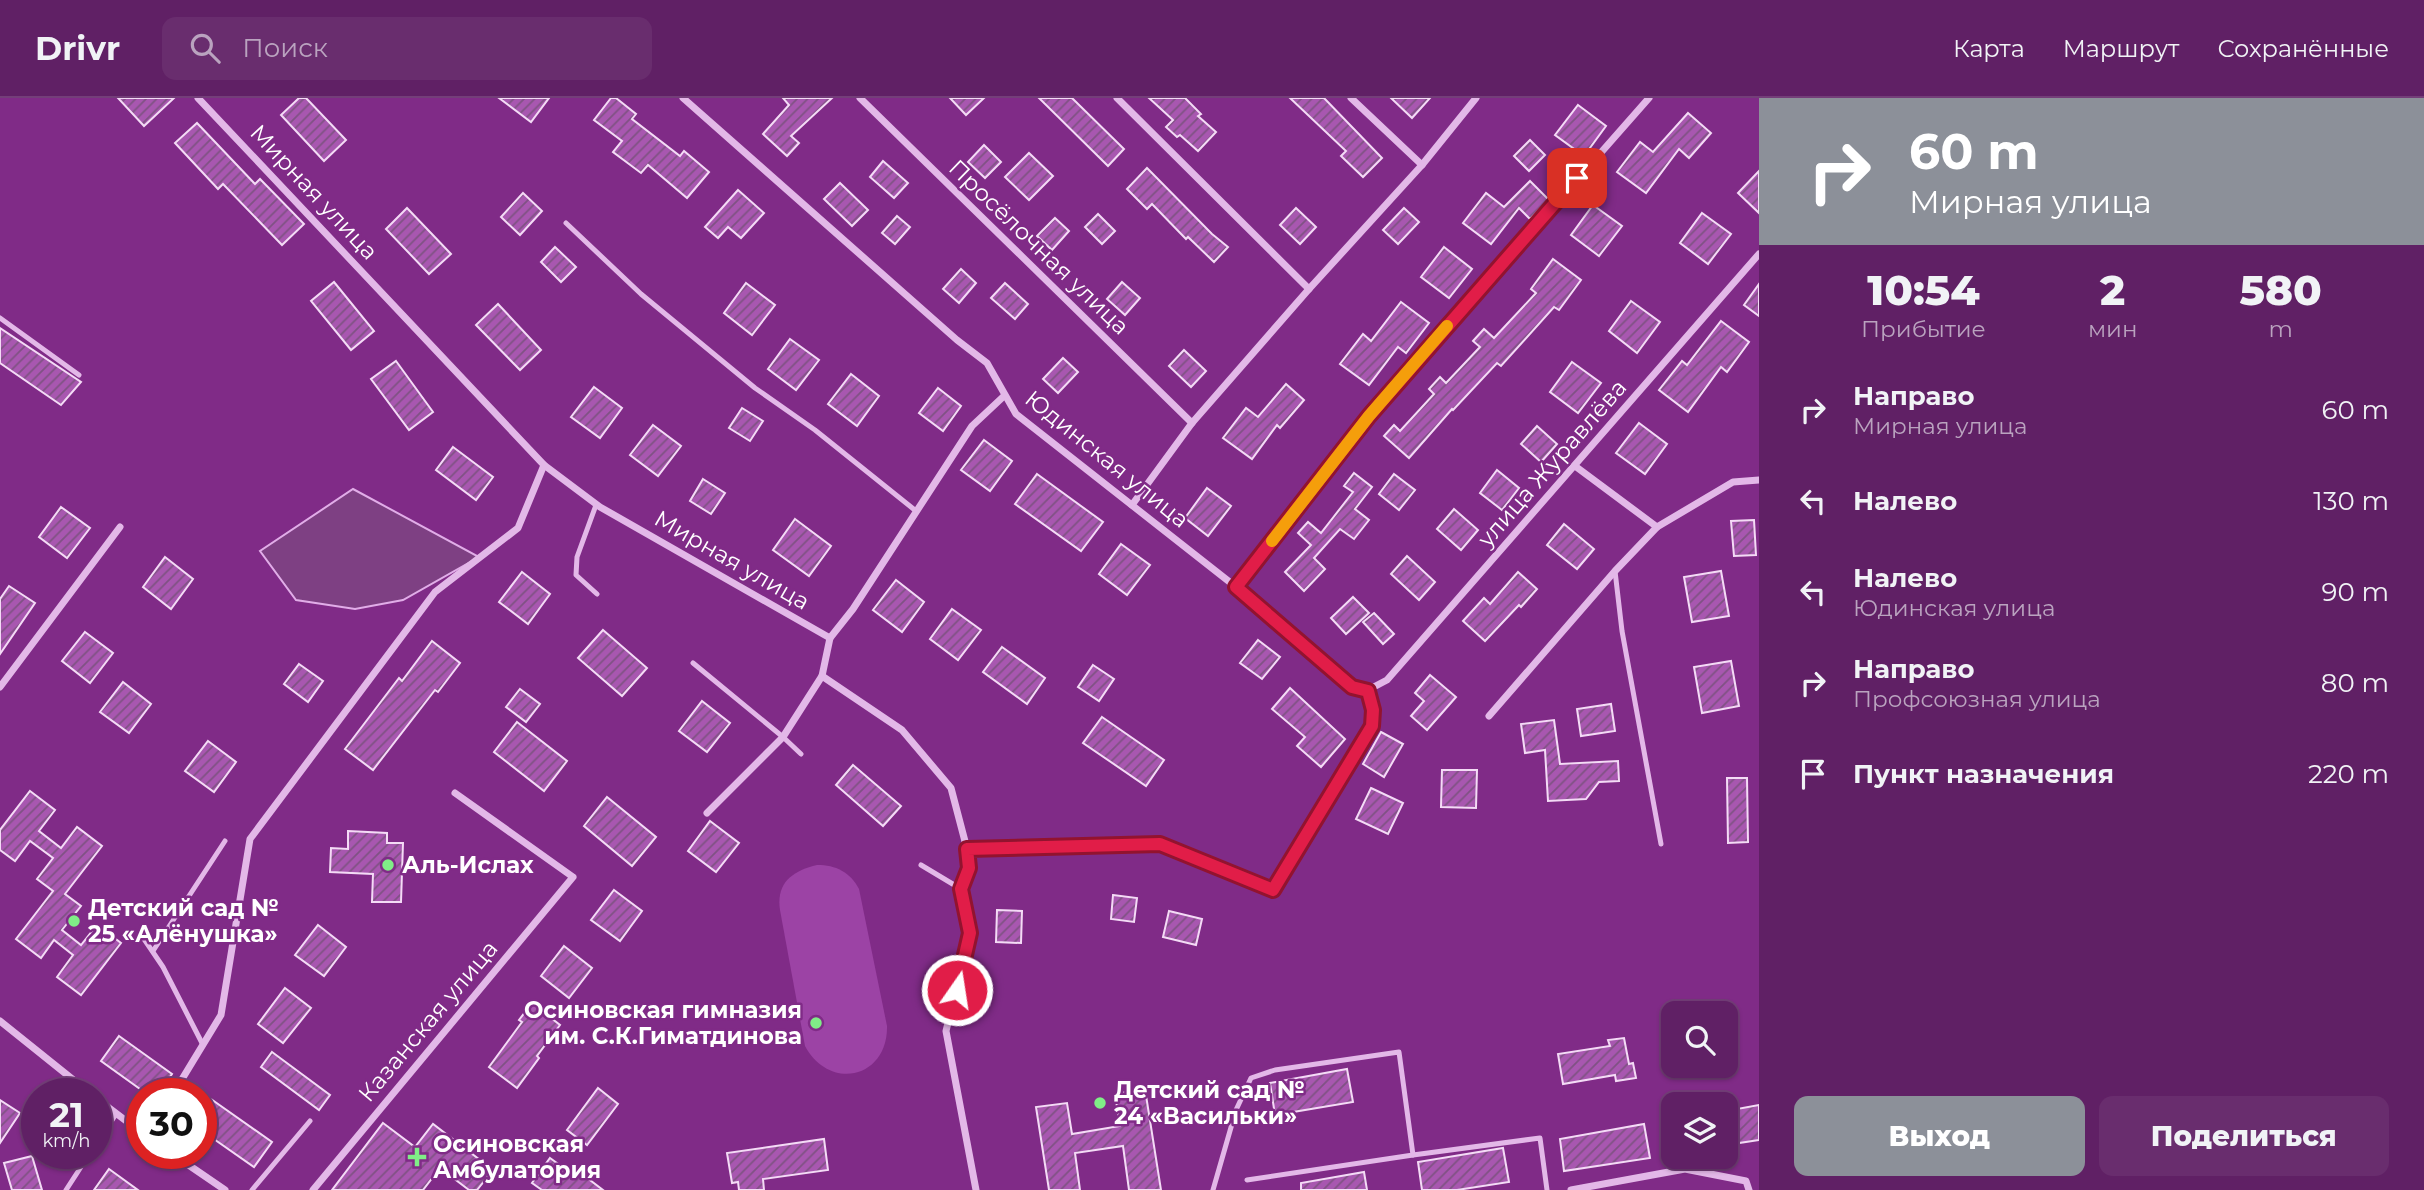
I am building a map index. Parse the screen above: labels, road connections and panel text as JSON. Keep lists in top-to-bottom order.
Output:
{
  "streets": {
    "street": [
      "Мирная улица",
      "Просёлочная улица",
      "Юдинская улица",
      "улица Журавлёва",
      "Казанская улица"
    ]
  },
  "crossings": [
    ["Юдинская улица", "улица Журавлёва"]
  ],
  "places": {
    "other": [
      "Аль-Ислах",
      "Детский сад № 25 «Алёнушка»",
      "Осиновская гимназия им. С.К.Гиматдинова",
      "Детский сад № 24 «Васильки»"
    ],
    "health": ["Осиновская Амбулатория"]
  },
  "page": {
    "header": "Drivr",
    "search": "Поиск",
    "nav": ["Карта", "Маршрут", "Сохранённые"],
    "turn": ["60 m", "Мирная улица"],
    "eta": [
      "10:54",
      "Прибытие",
      "2",
      "мин",
      "580",
      "m"
    ],
    "list": [
      {
        "name": "Направо",
        "note": "Мирная улица",
        "value": "60 m"
      },
      {
        "name": "Налево",
        "value": "130 m"
      },
      {
        "name": "Налево",
        "note": "Юдинская улица",
        "value": "90 m"
      },
      {
        "name": "Направо",
        "note": "Профсоюзная улица",
        "value": "80 m"
      },
      {
        "name": "Пункт назначения",
        "value": "220 m"
      }
    ],
    "speed": "21 km/h",
    "limit": "30",
    "buttons": ["Выход", "Поделиться"]
  }
}
